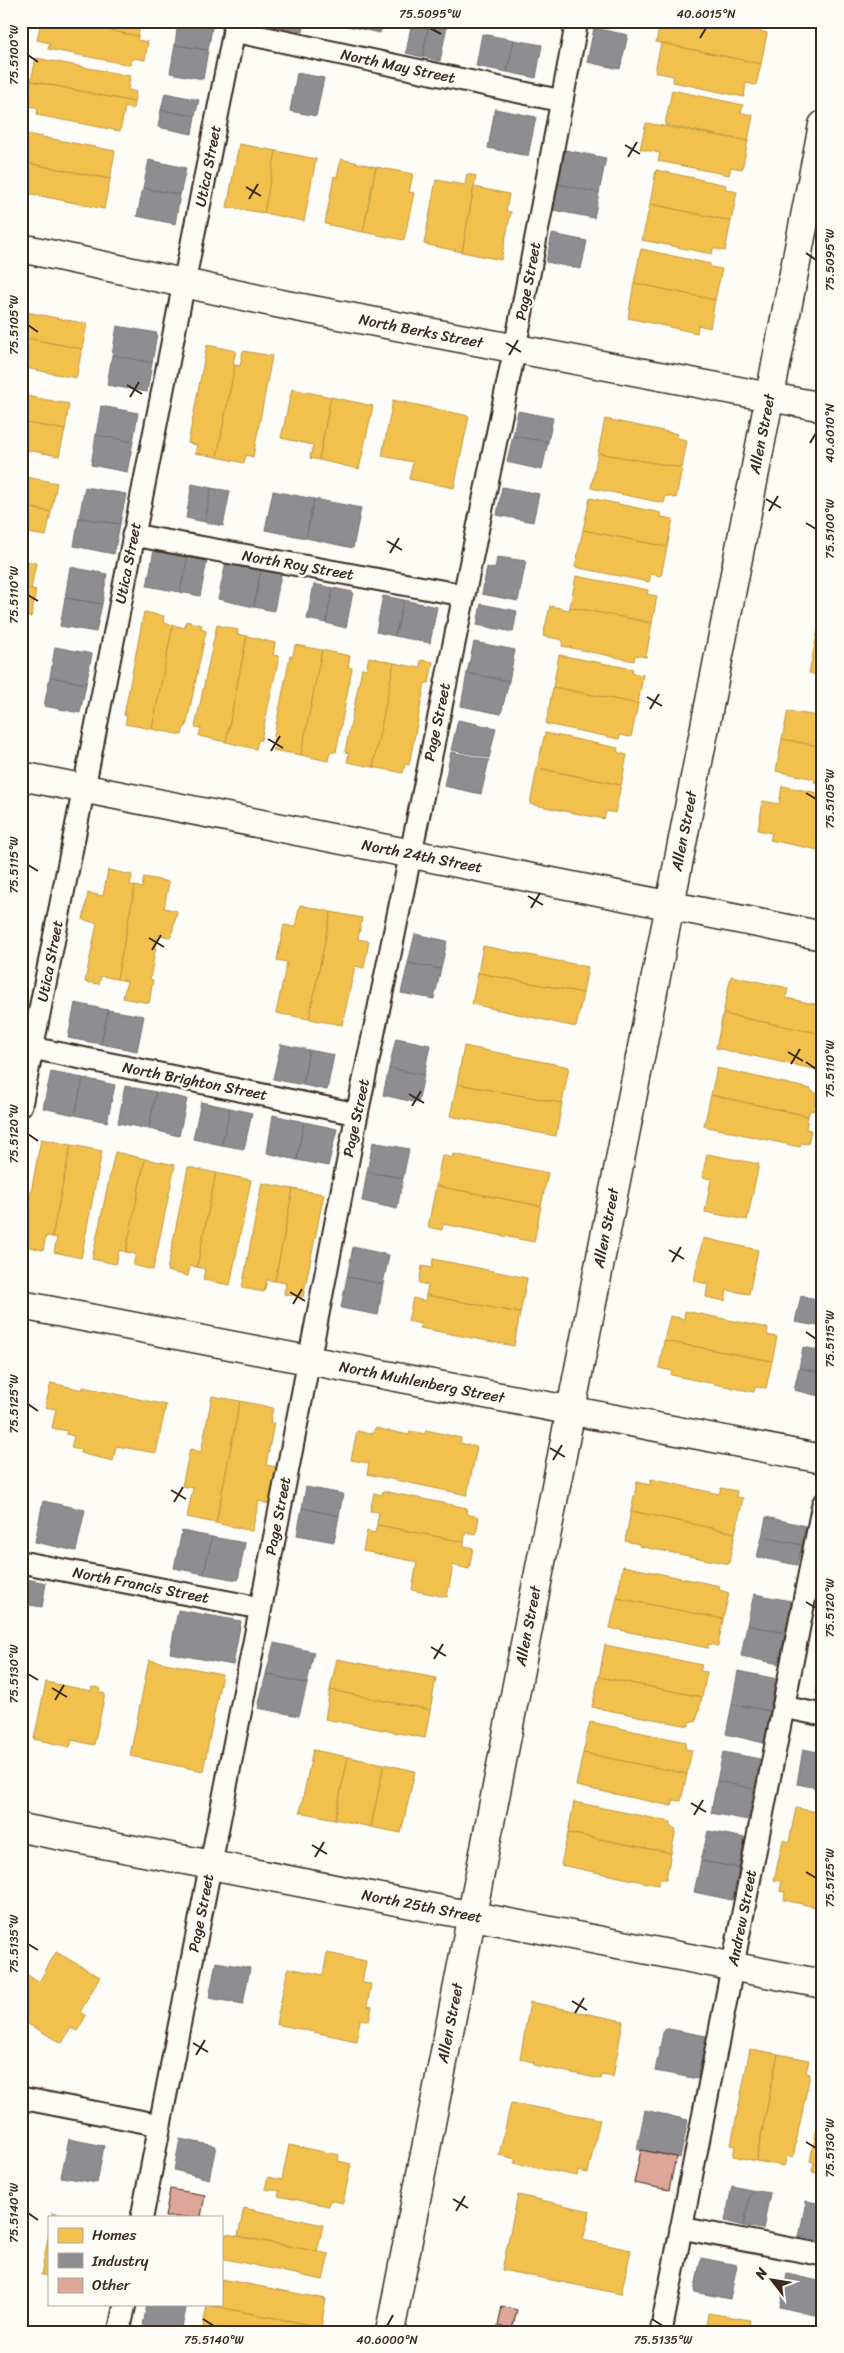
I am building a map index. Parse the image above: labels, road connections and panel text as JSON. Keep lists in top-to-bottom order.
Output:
{
  "streets": {
    "street": [
      "North Berks Street",
      "Allen Street",
      "North 24th Street",
      "North Muhlenberg Street",
      "North 25th Street"
    ],
    "lane": [
      "North May Street",
      "Utica Street",
      "Page Street",
      "North Roy Street",
      "North Brighton Street",
      "North Francis Street",
      "Andrew Street"
    ]
  },
  "crossings": [
    ["North May Street", "Utica Street"],
    ["North May Street", "Page Street"],
    ["Utica Street", "North Berks Street"],
    ["Utica Street", "North Roy Street"],
    ["Utica Street", "North 24th Street"],
    ["Utica Street", "North Brighton Street"],
    ["Page Street", "North Berks Street"],
    ["Page Street", "North Roy Street"],
    ["Page Street", "North 24th Street"],
    ["Page Street", "North Brighton Street"],
    ["Page Street", "North Muhlenberg Street"],
    ["Page Street", "North Francis Street"],
    ["Page Street", "North 25th Street"],
    ["North Berks Street", "Allen Street"],
    ["Allen Street", "North 24th Street"],
    ["Allen Street", "North Muhlenberg Street"],
    ["Allen Street", "North 25th Street"],
    ["North 25th Street", "Andrew Street"]
  ],
  "legend": ["Homes", "Industry", "Other"],
  "north": "top left",
  "coordinates": [
    "75.5095°W",
    "40.6015°N",
    "75.5100°W",
    "75.5105°W",
    "40.6010°N",
    "75.5110°W",
    "75.5115°W",
    "75.5120°W",
    "75.5125°W",
    "75.5130°W",
    "75.5135°W",
    "75.5140°W",
    "40.6000°N"
  ]
}
